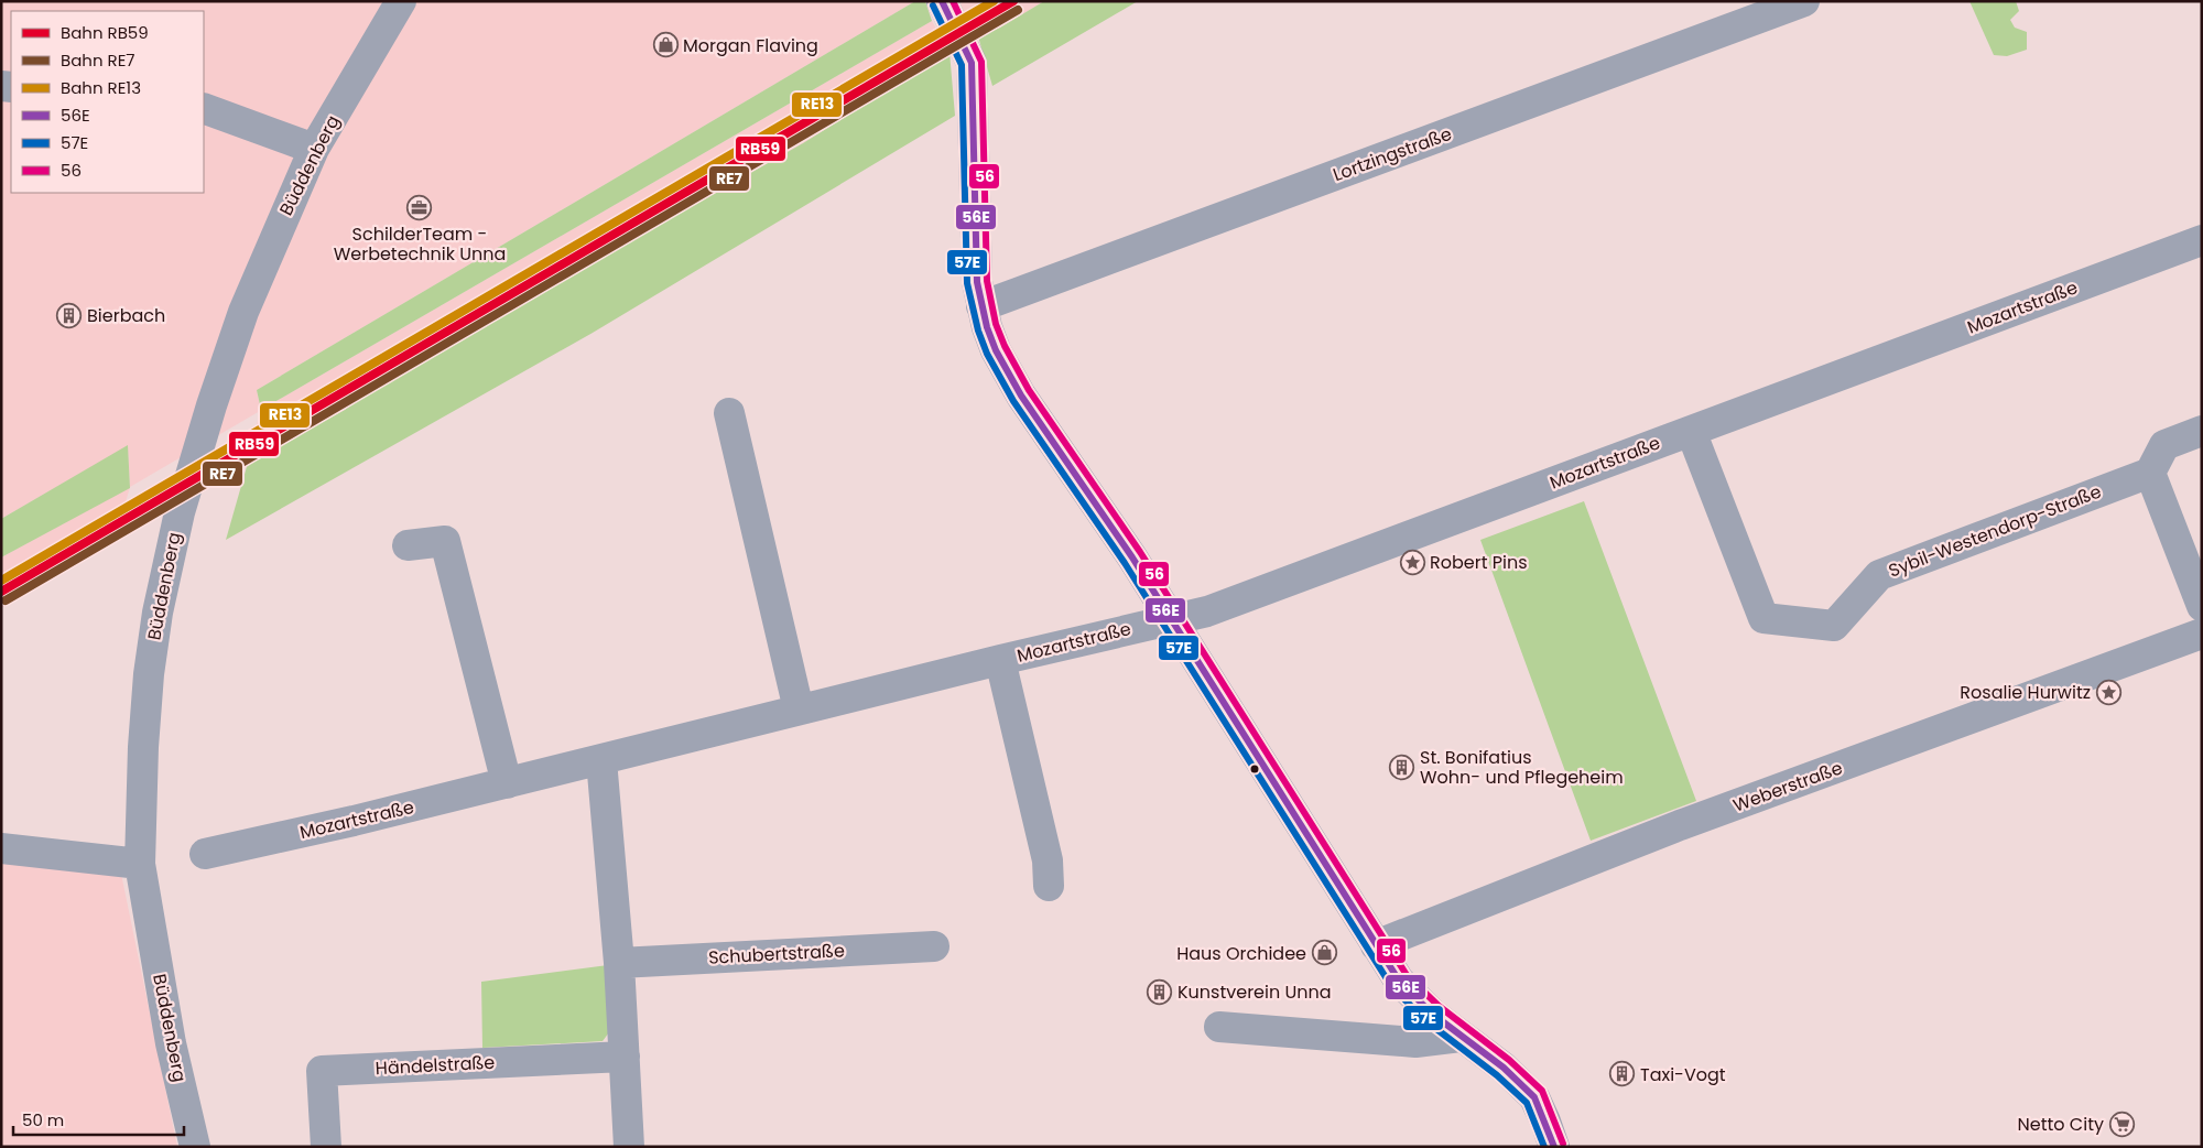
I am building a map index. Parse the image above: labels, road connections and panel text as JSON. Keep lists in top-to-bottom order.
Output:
{
  "streets": {
    "street": [
      "Lortzingstraße",
      "Büddenberg",
      "Mozartstraße",
      "Sybil-Westendorp-Straße",
      "Weberstraße",
      "Schubertstraße",
      "Händelstraße"
    ]
  },
  "crossings": [
    ["Mozartstraße", "Sybil-Westendorp-Straße"]
  ],
  "places": {
    "shop": ["Morgan Flaving", "Haus Orchidee"],
    "office": ["SchilderTeam - Werbetechnik Unna"],
    "building": [
      "Bierbach",
      "St. Bonifatius Wohn- und Pflegeheim",
      "Kunstverein Unna",
      "Taxi-Vogt"
    ],
    "place": ["Robert Pins", "Rosalie Hurwitz"],
    "supermarket": ["Netto City"]
  },
  "lines": [
    "rail line RB59",
    "rail line RE13",
    "transit line 56E",
    "transit line 56",
    "transit line 57E",
    "rail line RE7"
  ],
  "legend": [
    "Bahn RB59",
    "Bahn RE7",
    "Bahn RE13",
    "56E",
    "57E",
    "56"
  ],
  "scale_bar": "50 m"
}
